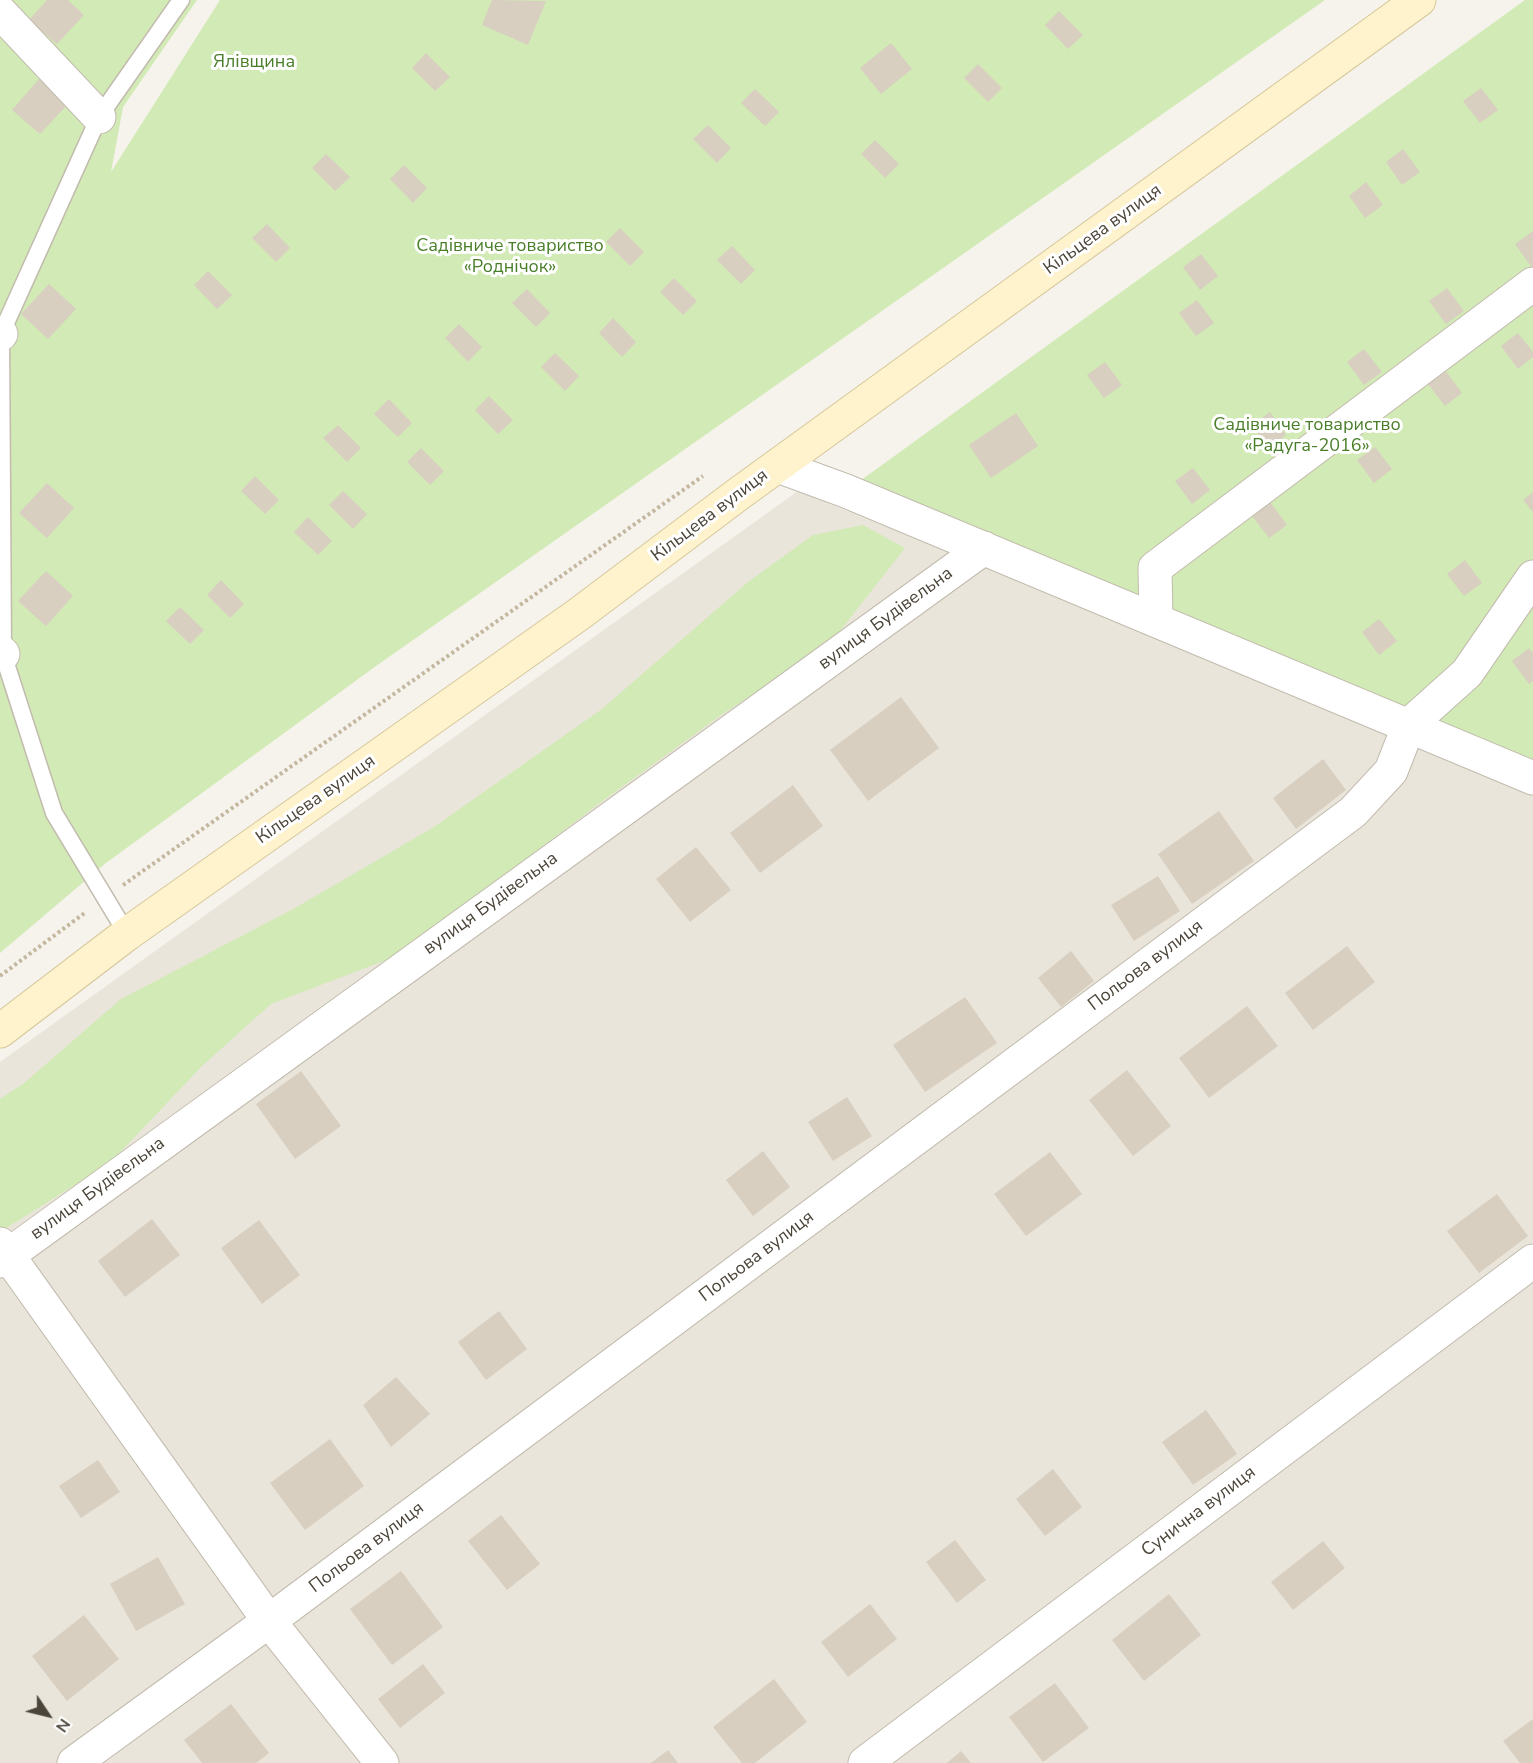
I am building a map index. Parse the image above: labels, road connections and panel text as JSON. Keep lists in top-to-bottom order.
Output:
{
  "streets": {
    "main road": ["Кільцева вулиця"],
    "street": ["вулиця Будівельна", "Польова вулиця", "Сунична вулиця"]
  },
  "parks": ["Ялівщина", "Садівниче товариство «Роднічок»", "Садівниче товариство «Радуга-2016»"],
  "north": "bottom right"
}
